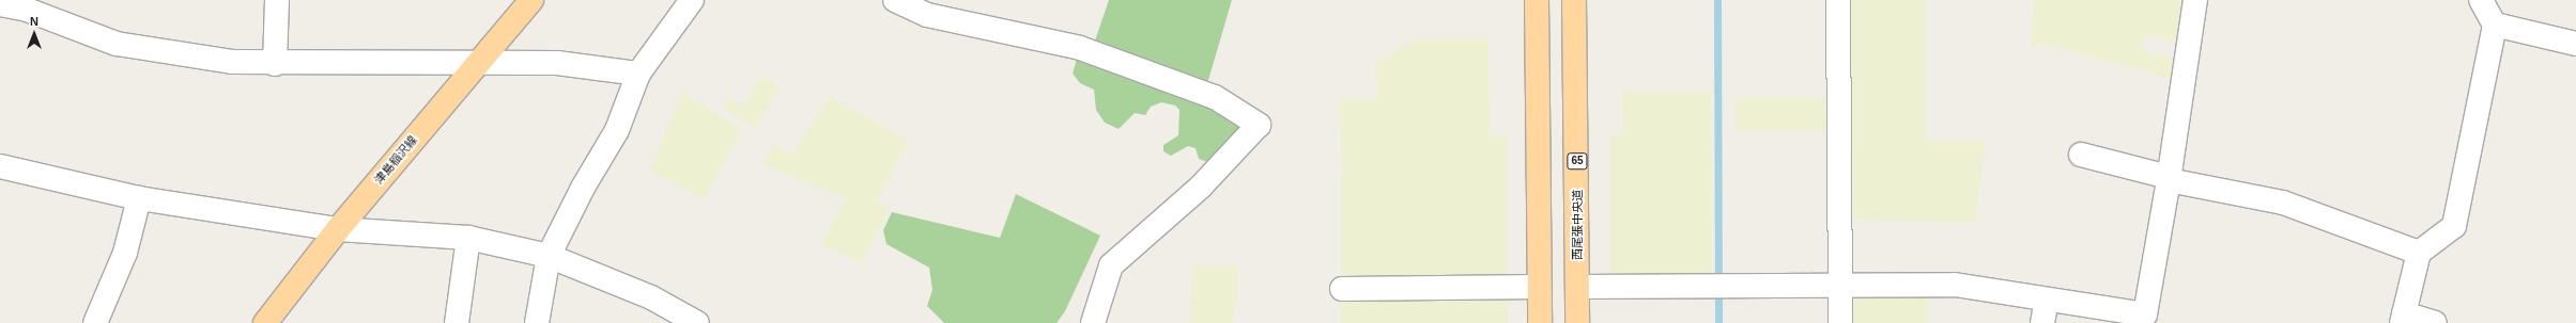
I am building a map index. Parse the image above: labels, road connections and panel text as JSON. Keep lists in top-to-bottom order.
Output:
{
  "streets": {
    "main road": ["津島稲沢線", "65", "西尾張中央道"]
  },
  "north": "top"
}
